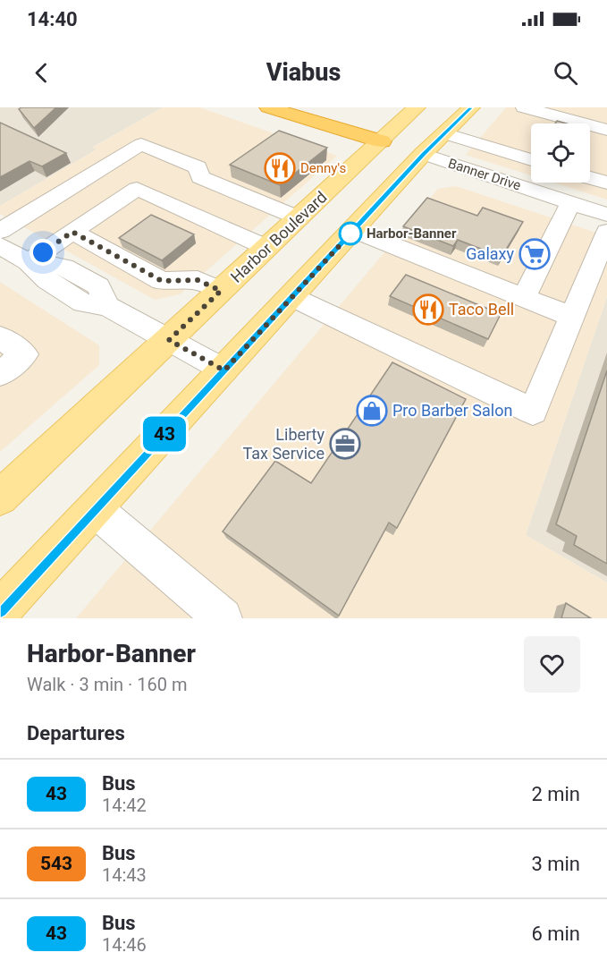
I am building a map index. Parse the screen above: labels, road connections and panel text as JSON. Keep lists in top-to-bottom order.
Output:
{
  "streets": {
    "main road": ["Harbor Boulevard"],
    "street": ["Banner Drive"]
  },
  "crossings": [
    ["Banner Drive", "Harbor Boulevard"]
  ],
  "places": {
    "restaurant": ["Denny's", "Taco Bell"],
    "other": ["Harbor-Banner"],
    "supermarket": ["Galaxy"],
    "shop": ["Pro Barber Salon"],
    "office": ["Liberty Tax Service"]
  },
  "lines": ["bus line 43"],
  "page": {
    "status": "14:40",
    "header": "Viabus",
    "on_map": "43",
    "heading": [
      ["Harbor-Banner", "Walk · 3 min · 160 m"],
      "Departures"
    ],
    "list": [
      {
        "mark": "43",
        "name": "Bus",
        "note": "14:42",
        "value": "2 min"
      },
      {
        "mark": "543",
        "name": "Bus",
        "note": "14:43",
        "value": "3 min"
      },
      {
        "mark": "43",
        "name": "Bus",
        "note": "14:46",
        "value": "6 min"
      }
    ]
  }
}
